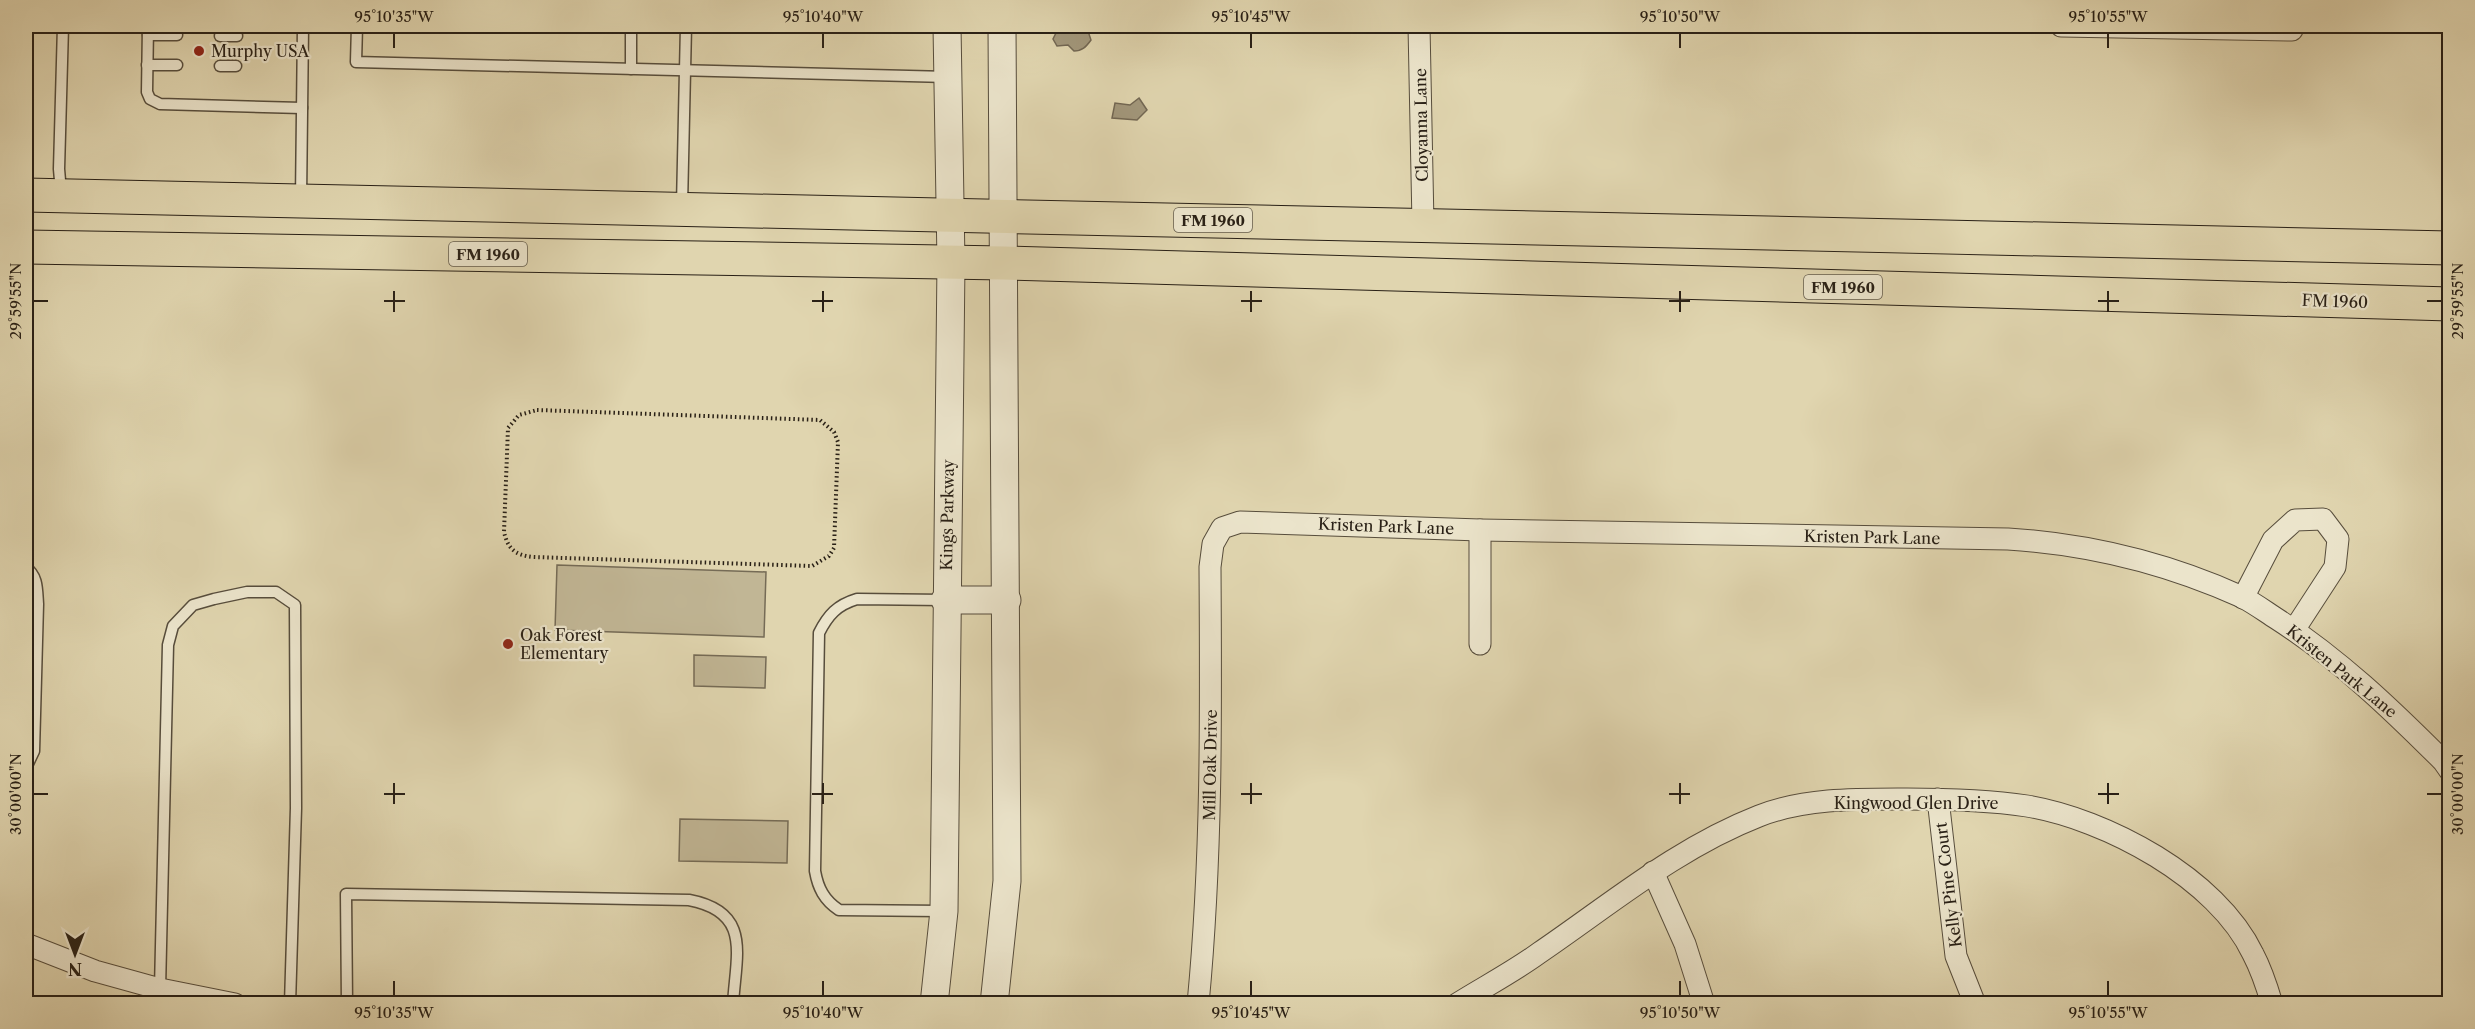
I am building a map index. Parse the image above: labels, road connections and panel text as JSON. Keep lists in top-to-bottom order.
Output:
{
  "streets": {
    "main road": ["FM 1960"],
    "street": [
      "Cloyanna Lane",
      "Kings Parkway",
      "Kristen Park Lane",
      "Mill Oak Drive",
      "Kingwood Glen Drive",
      "Kelly Pine Court"
    ]
  },
  "crossings": [
    ["Cloyanna Lane", "FM 1960"],
    ["FM 1960", "Kings Parkway"],
    ["Kristen Park Lane", "Mill Oak Drive"],
    ["Kingwood Glen Drive", "Kelly Pine Court"]
  ],
  "places": ["Murphy USA", "Oak Forest Elementary"],
  "north": "bottom",
  "coordinates": [
    "95°10'35\"W",
    "95°10'40\"W",
    "95°10'45\"W",
    "95°10'50\"W",
    "95°10'55\"W",
    "29°59'55\"N",
    "30°00'00\"N"
  ]
}
